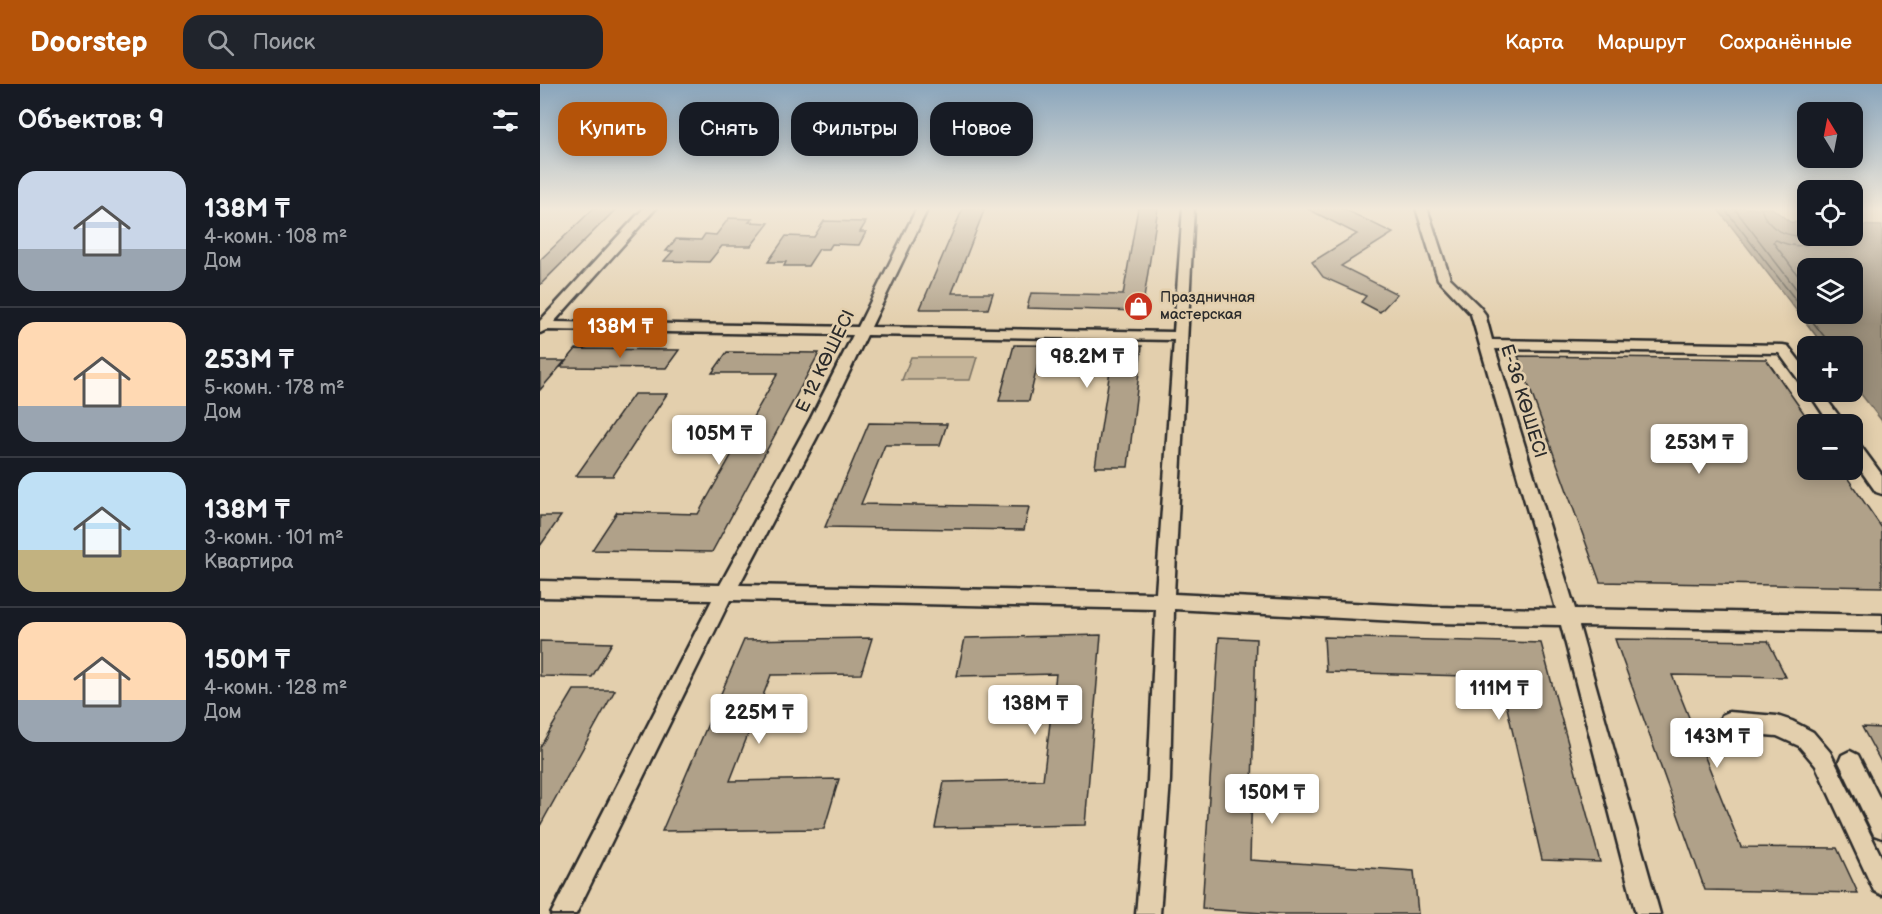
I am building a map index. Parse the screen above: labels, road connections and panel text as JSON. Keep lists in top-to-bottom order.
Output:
{
  "streets": {
    "street": ["Е 12 КӨШЕСІ", "Е-36 КӨШЕСІ"]
  },
  "places": {
    "shop": ["Праздничная мастерская"]
  },
  "north": "top",
  "page": {
    "header": "Doorstep",
    "search": "Поиск",
    "nav": ["Карта", "Маршрут", "Сохранённые"],
    "heading": "Объектов: 9",
    "map_buttons": ["+", "−"],
    "chip": [
      "Купить",
      "Снять",
      "Фильтры",
      "Новое"
    ],
    "list": [
      {
        "name": "138M ₸",
        "note": "4-комн. · 108 m² · Дом"
      },
      {
        "name": "253M ₸",
        "note": "5-комн. · 178 m² · Дом"
      },
      {
        "name": "138M ₸",
        "note": "3-комн. · 101 m² · Квартира"
      },
      {
        "name": "150M ₸",
        "note": "4-комн. · 128 m² · Дом"
      }
    ],
    "price": [
      "138M ₸",
      "98.2M ₸",
      "105M ₸",
      "253M ₸",
      "111M ₸",
      "138M ₸",
      "225M ₸",
      "143M ₸",
      "150M ₸"
    ]
  }
}
